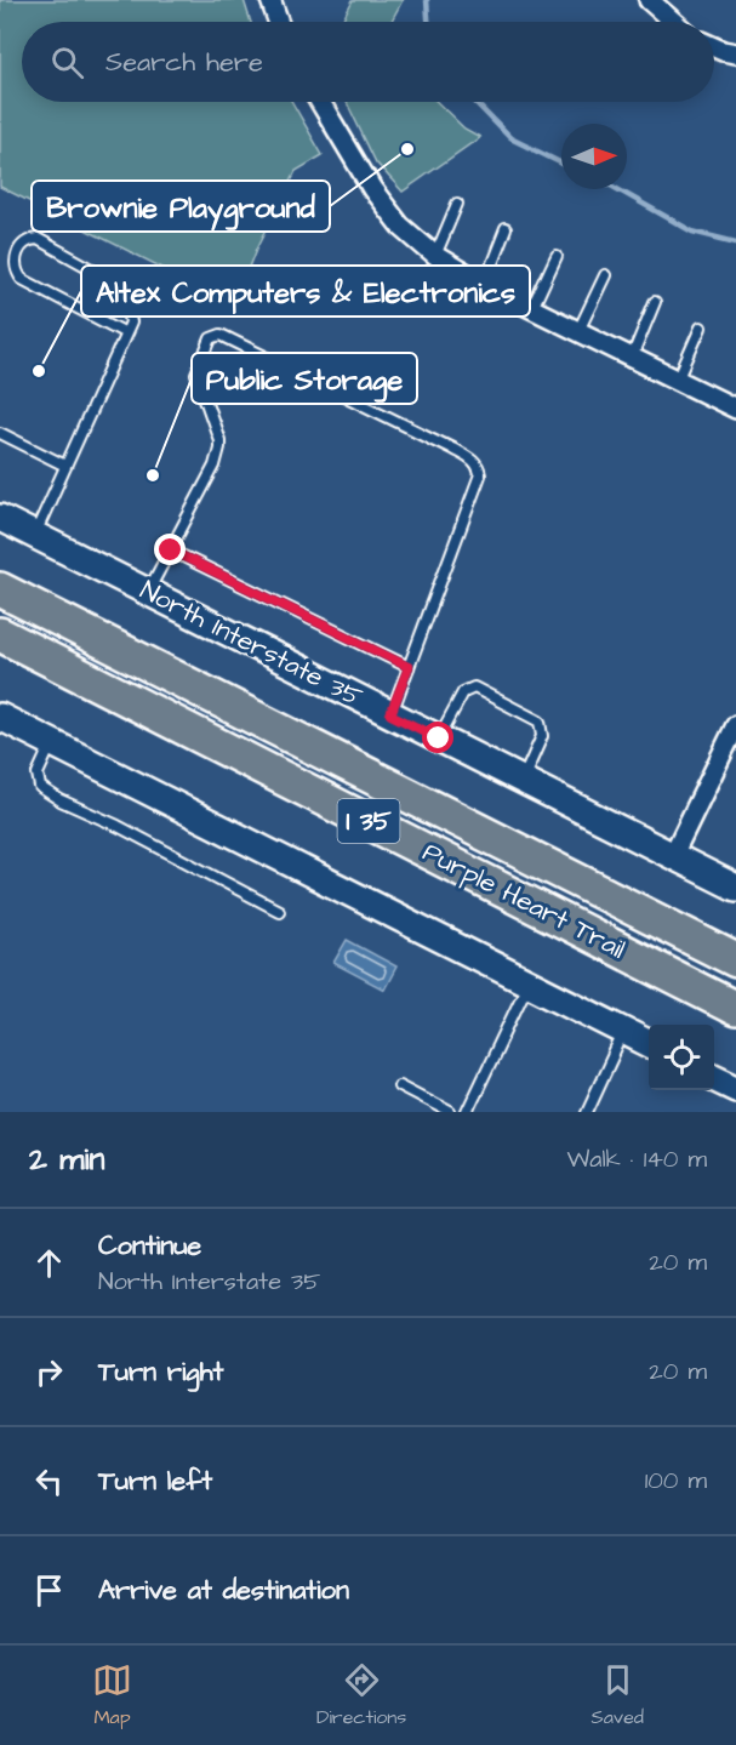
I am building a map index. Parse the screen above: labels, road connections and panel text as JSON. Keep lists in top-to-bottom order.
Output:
{
  "streets": {
    "highway": ["I 35", "Purple Heart Trail"],
    "main road": ["North Interstate 35"]
  },
  "places": ["Brownie Playground", "Altex Computers & Electronics", "Public Storage"],
  "north": "right",
  "page": {
    "search": "Search here",
    "heading": ["2 min", "Walk · 140 m"],
    "list": [
      ["Continue", "North Interstate 35", "20 m"],
      ["Turn right", "20 m"],
      ["Turn left", "100 m"],
      "Arrive at destination"
    ],
    "nav": ["Map", "Directions", "Saved"]
  }
}
